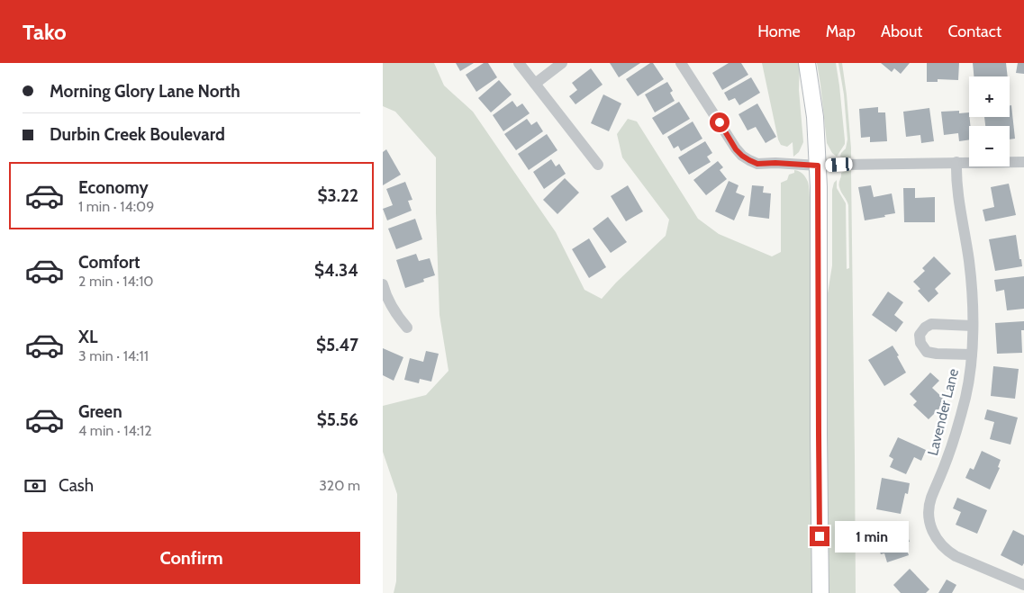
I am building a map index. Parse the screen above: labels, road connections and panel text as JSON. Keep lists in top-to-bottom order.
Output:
{
  "streets": {
    "street": ["Lavender Lane"]
  },
  "page": {
    "header": "Tako",
    "nav": [
      "Home",
      "Map",
      "About",
      "Contact"
    ],
    "banner": ["Morning Glory Lane North", "Durbin Creek Boulevard"],
    "map_buttons": ["+", "−"],
    "list": [
      {
        "name": "Economy",
        "note": "1 min · 14:09",
        "value": "$3.22"
      },
      {
        "name": "Comfort",
        "note": "2 min · 14:10",
        "value": "$4.34"
      },
      {
        "name": "XL",
        "note": "3 min · 14:11",
        "value": "$5.47"
      },
      {
        "name": "Green",
        "note": "4 min · 14:12",
        "value": "$5.56"
      }
    ],
    "pay": ["Cash", "320 m"],
    "bubble": "1 min",
    "buttons": "Confirm"
  }
}
